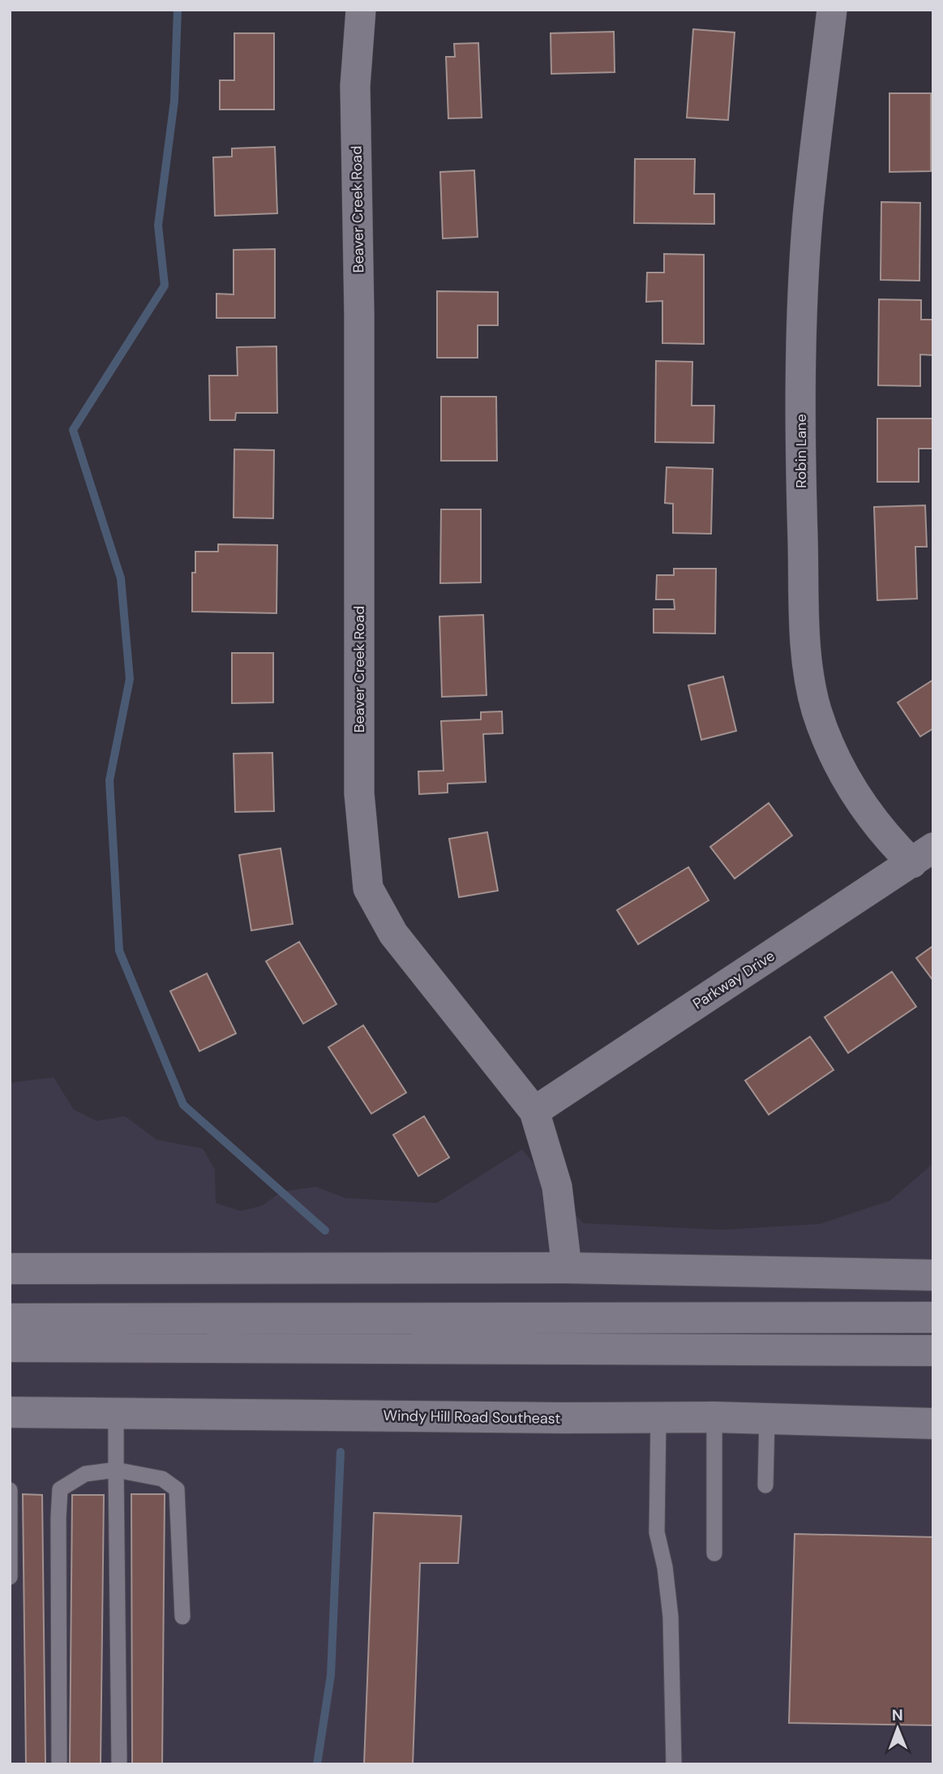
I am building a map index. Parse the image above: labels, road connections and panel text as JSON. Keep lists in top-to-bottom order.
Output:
{
  "streets": {
    "street": [
      "Beaver Creek Road",
      "Robin Lane",
      "Parkway Drive",
      "Windy Hill Road Southeast"
    ]
  },
  "crossings": [
    ["Beaver Creek Road", "Parkway Drive"],
    ["Robin Lane", "Parkway Drive"]
  ],
  "north": "top"
}
